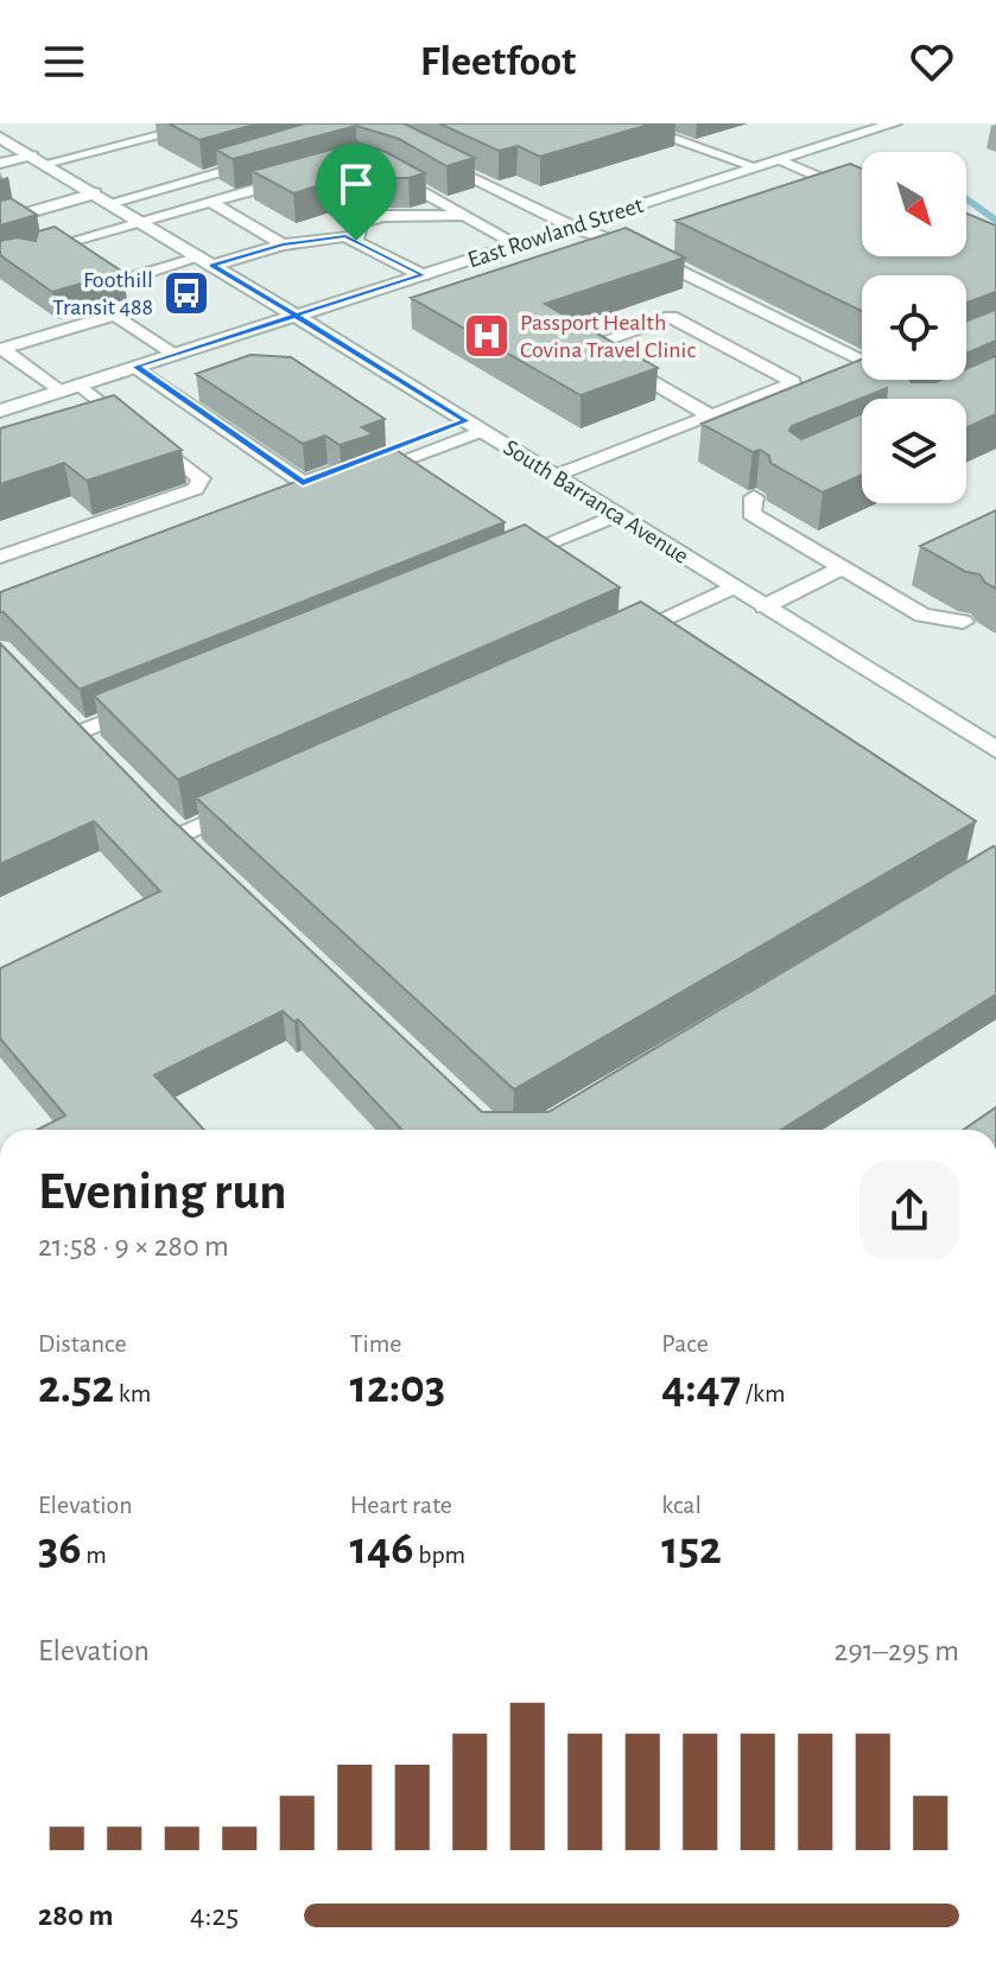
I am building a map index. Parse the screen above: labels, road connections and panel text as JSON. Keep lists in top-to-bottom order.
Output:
{
  "streets": {
    "main road": ["East Rowland Street", "South Barranca Avenue"]
  },
  "crossings": [
    ["East Rowland Street", "South Barranca Avenue"]
  ],
  "places": {
    "bus stop": ["Foothill Transit 488"],
    "hospital": ["Passport Health Covina Travel Clinic"]
  },
  "north": "bottom right",
  "page": {
    "header": "Fleetfoot",
    "heading": ["Evening run", "21:58 · 9 × 280 m"],
    "stats": [
      ["Distance", "2.52 km"],
      ["Time", "12:03"],
      ["Pace", "4:47 /km"],
      ["Elevation", "36 m"],
      ["Heart rate", "146 bpm"],
      ["kcal", "152"]
    ],
    "chart": ["Elevation", "291–295 m"],
    "list": [
      {
        "name": "280 m",
        "note": "4:25"
      }
    ]
  }
}
